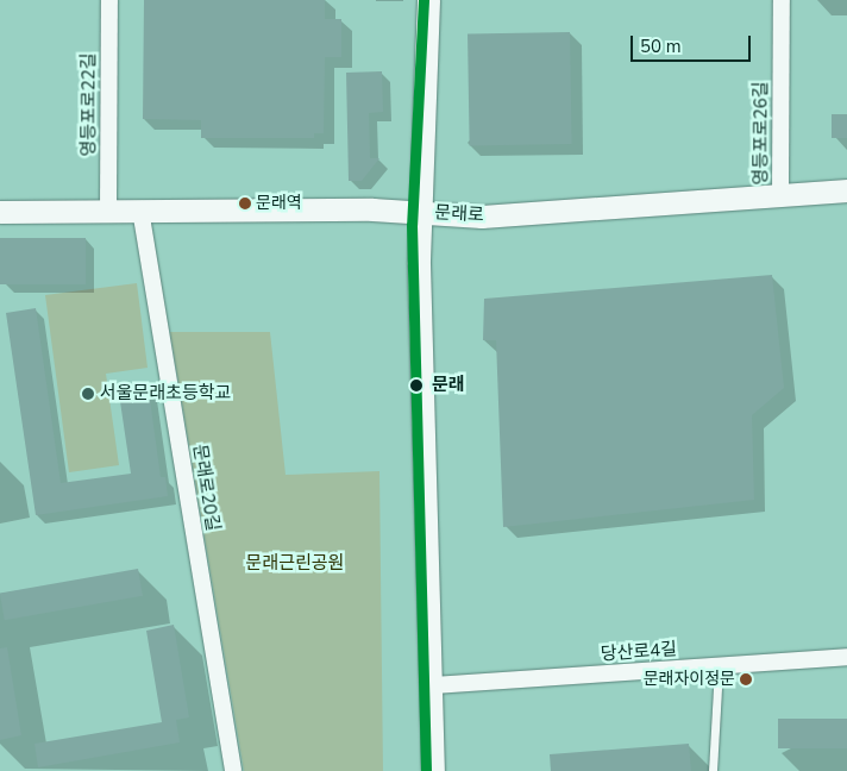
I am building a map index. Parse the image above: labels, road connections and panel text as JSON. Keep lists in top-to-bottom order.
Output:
{
  "streets": {
    "street": [
      "영등포로22길",
      "영등포로26길",
      "문래로",
      "문래로20길",
      "당산로4길"
    ]
  },
  "crossings": [
    ["영등포로22길", "문래로"],
    ["영등포로26길", "문래로"],
    ["문래로", "문래로20길"]
  ],
  "parks": ["문래근린공원"],
  "places": [
    "문래역",
    "문래",
    "서울문래초등학교",
    "문래자이정문"
  ],
  "scale_bar": "50 m"
}
